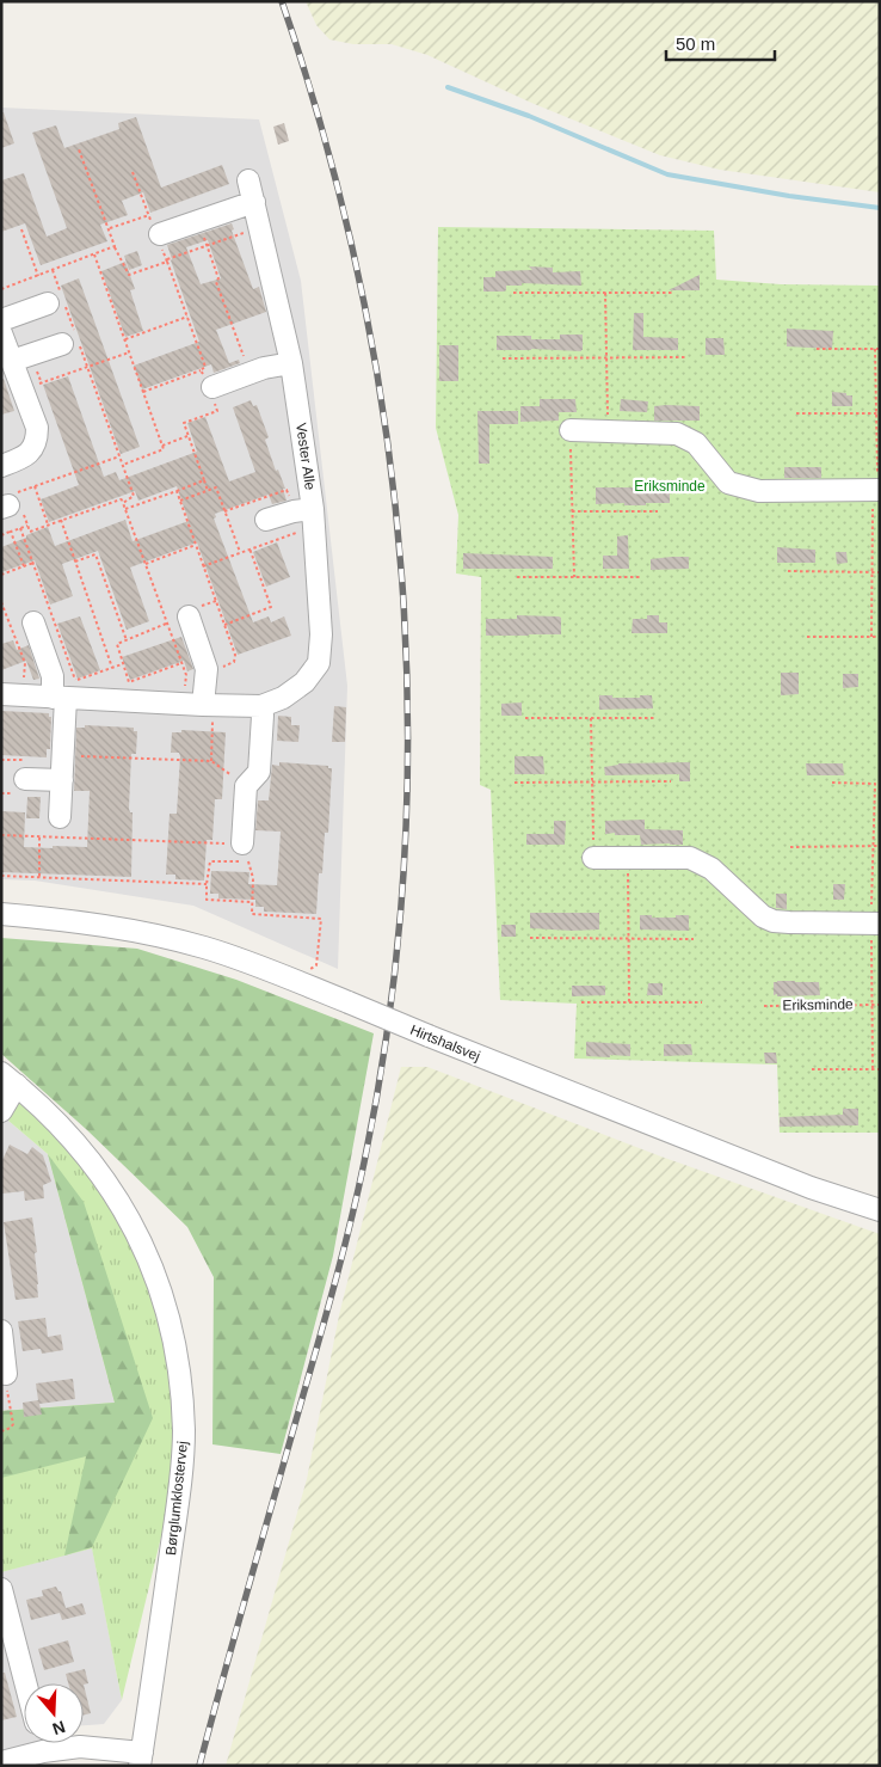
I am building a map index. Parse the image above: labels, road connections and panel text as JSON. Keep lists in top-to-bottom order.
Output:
{
  "streets": {
    "street": ["Vester Alle", "Hirtshalsvej", "Børglumklostervej"],
    "path": ["Eriksminde"]
  },
  "parks": ["Eriksminde"],
  "scale_bar": "50 m",
  "north": "bottom"
}
